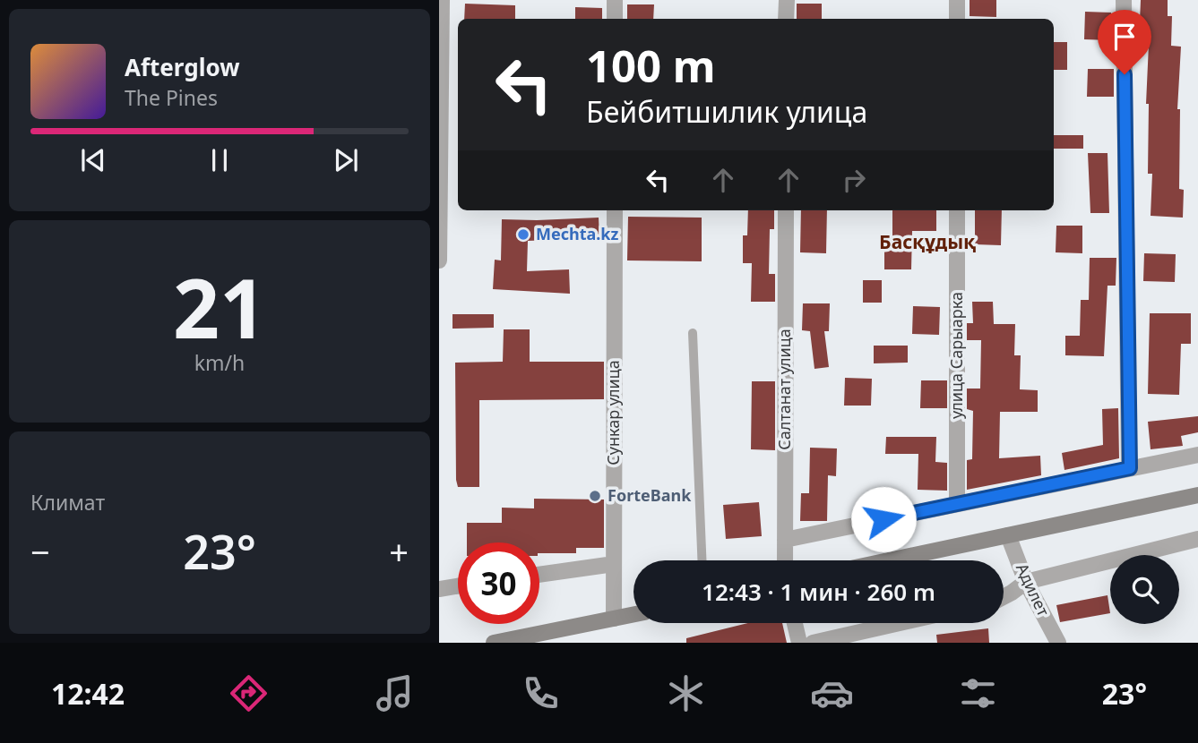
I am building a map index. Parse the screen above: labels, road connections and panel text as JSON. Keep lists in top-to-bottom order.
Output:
{
  "streets": {
    "street": [
      "улица Сарыарка",
      "Салтанат улица",
      "Сункар улица",
      "Адилет"
    ]
  },
  "districts": ["Басқұдық"],
  "places": ["Mechta.kz", "ForteBank"],
  "page": {
    "turn": ["100 m", "Бейбитшилик улица"],
    "song": ["Afterglow", "The Pines"],
    "tile": [
      ["21", "km/h"],
      "Климат"
    ],
    "heat": ["−", "23°", "+"],
    "limit": "30",
    "trip": "12:43 · 1 мин · 260 m",
    "tabs": ["12:42", "23°"]
  }
}
